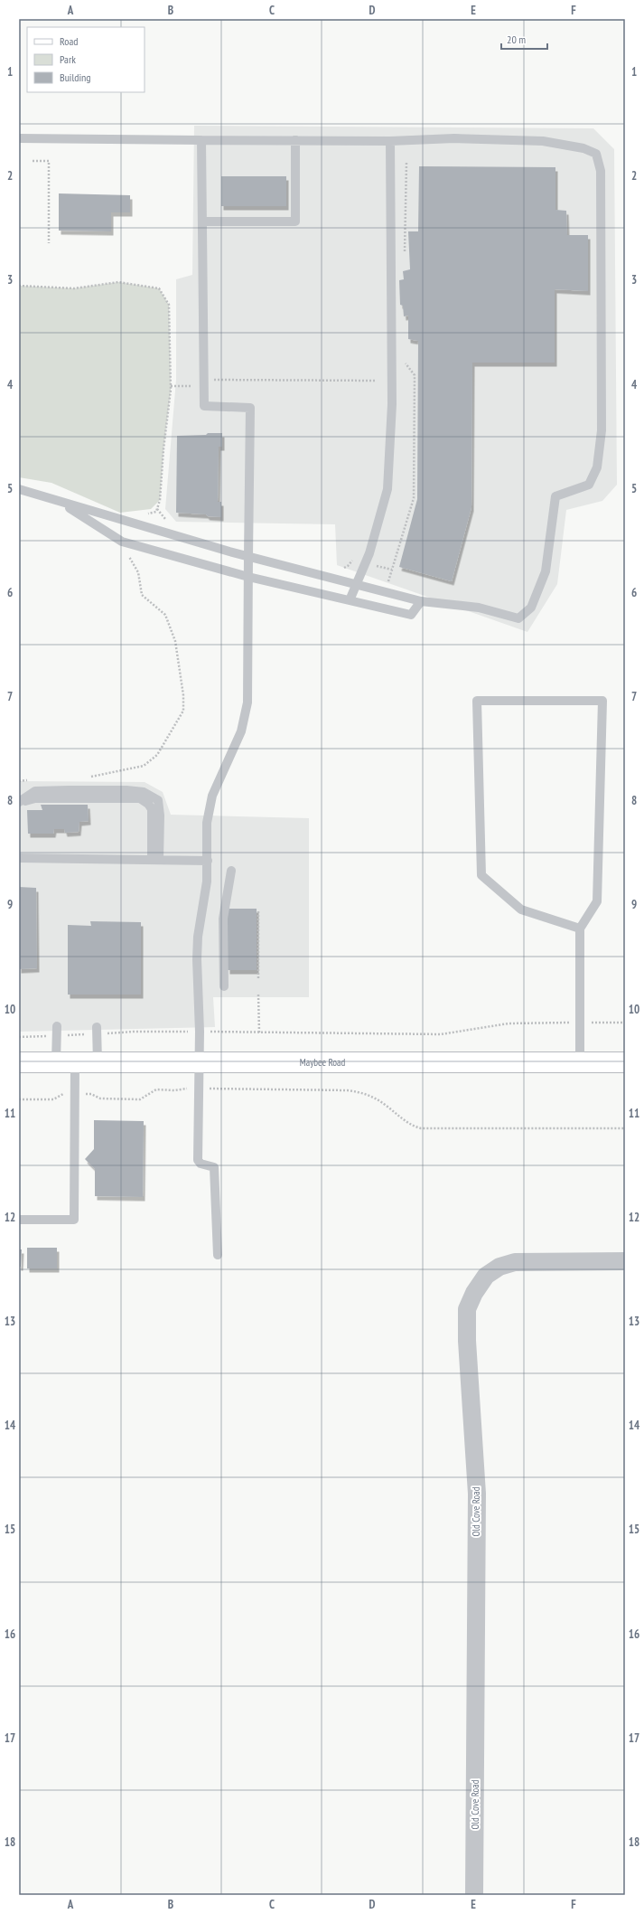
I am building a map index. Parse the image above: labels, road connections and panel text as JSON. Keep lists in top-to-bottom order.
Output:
{
  "streets": {
    "main road": ["Maybee Road"],
    "street": ["Old Cove Road"]
  },
  "legend": ["Road", "Park", "Building"],
  "scale_bar": "20 m",
  "grid": {
    "columns": [
      "A",
      "B",
      "C",
      "D",
      "E",
      "F"
    ],
    "rows": [
      "1",
      "2",
      "3",
      "4",
      "5",
      "6",
      "7",
      "8",
      "9",
      "10",
      "11",
      "12",
      "13",
      "14",
      "15",
      "16",
      "17",
      "18"
    ]
  }
}
